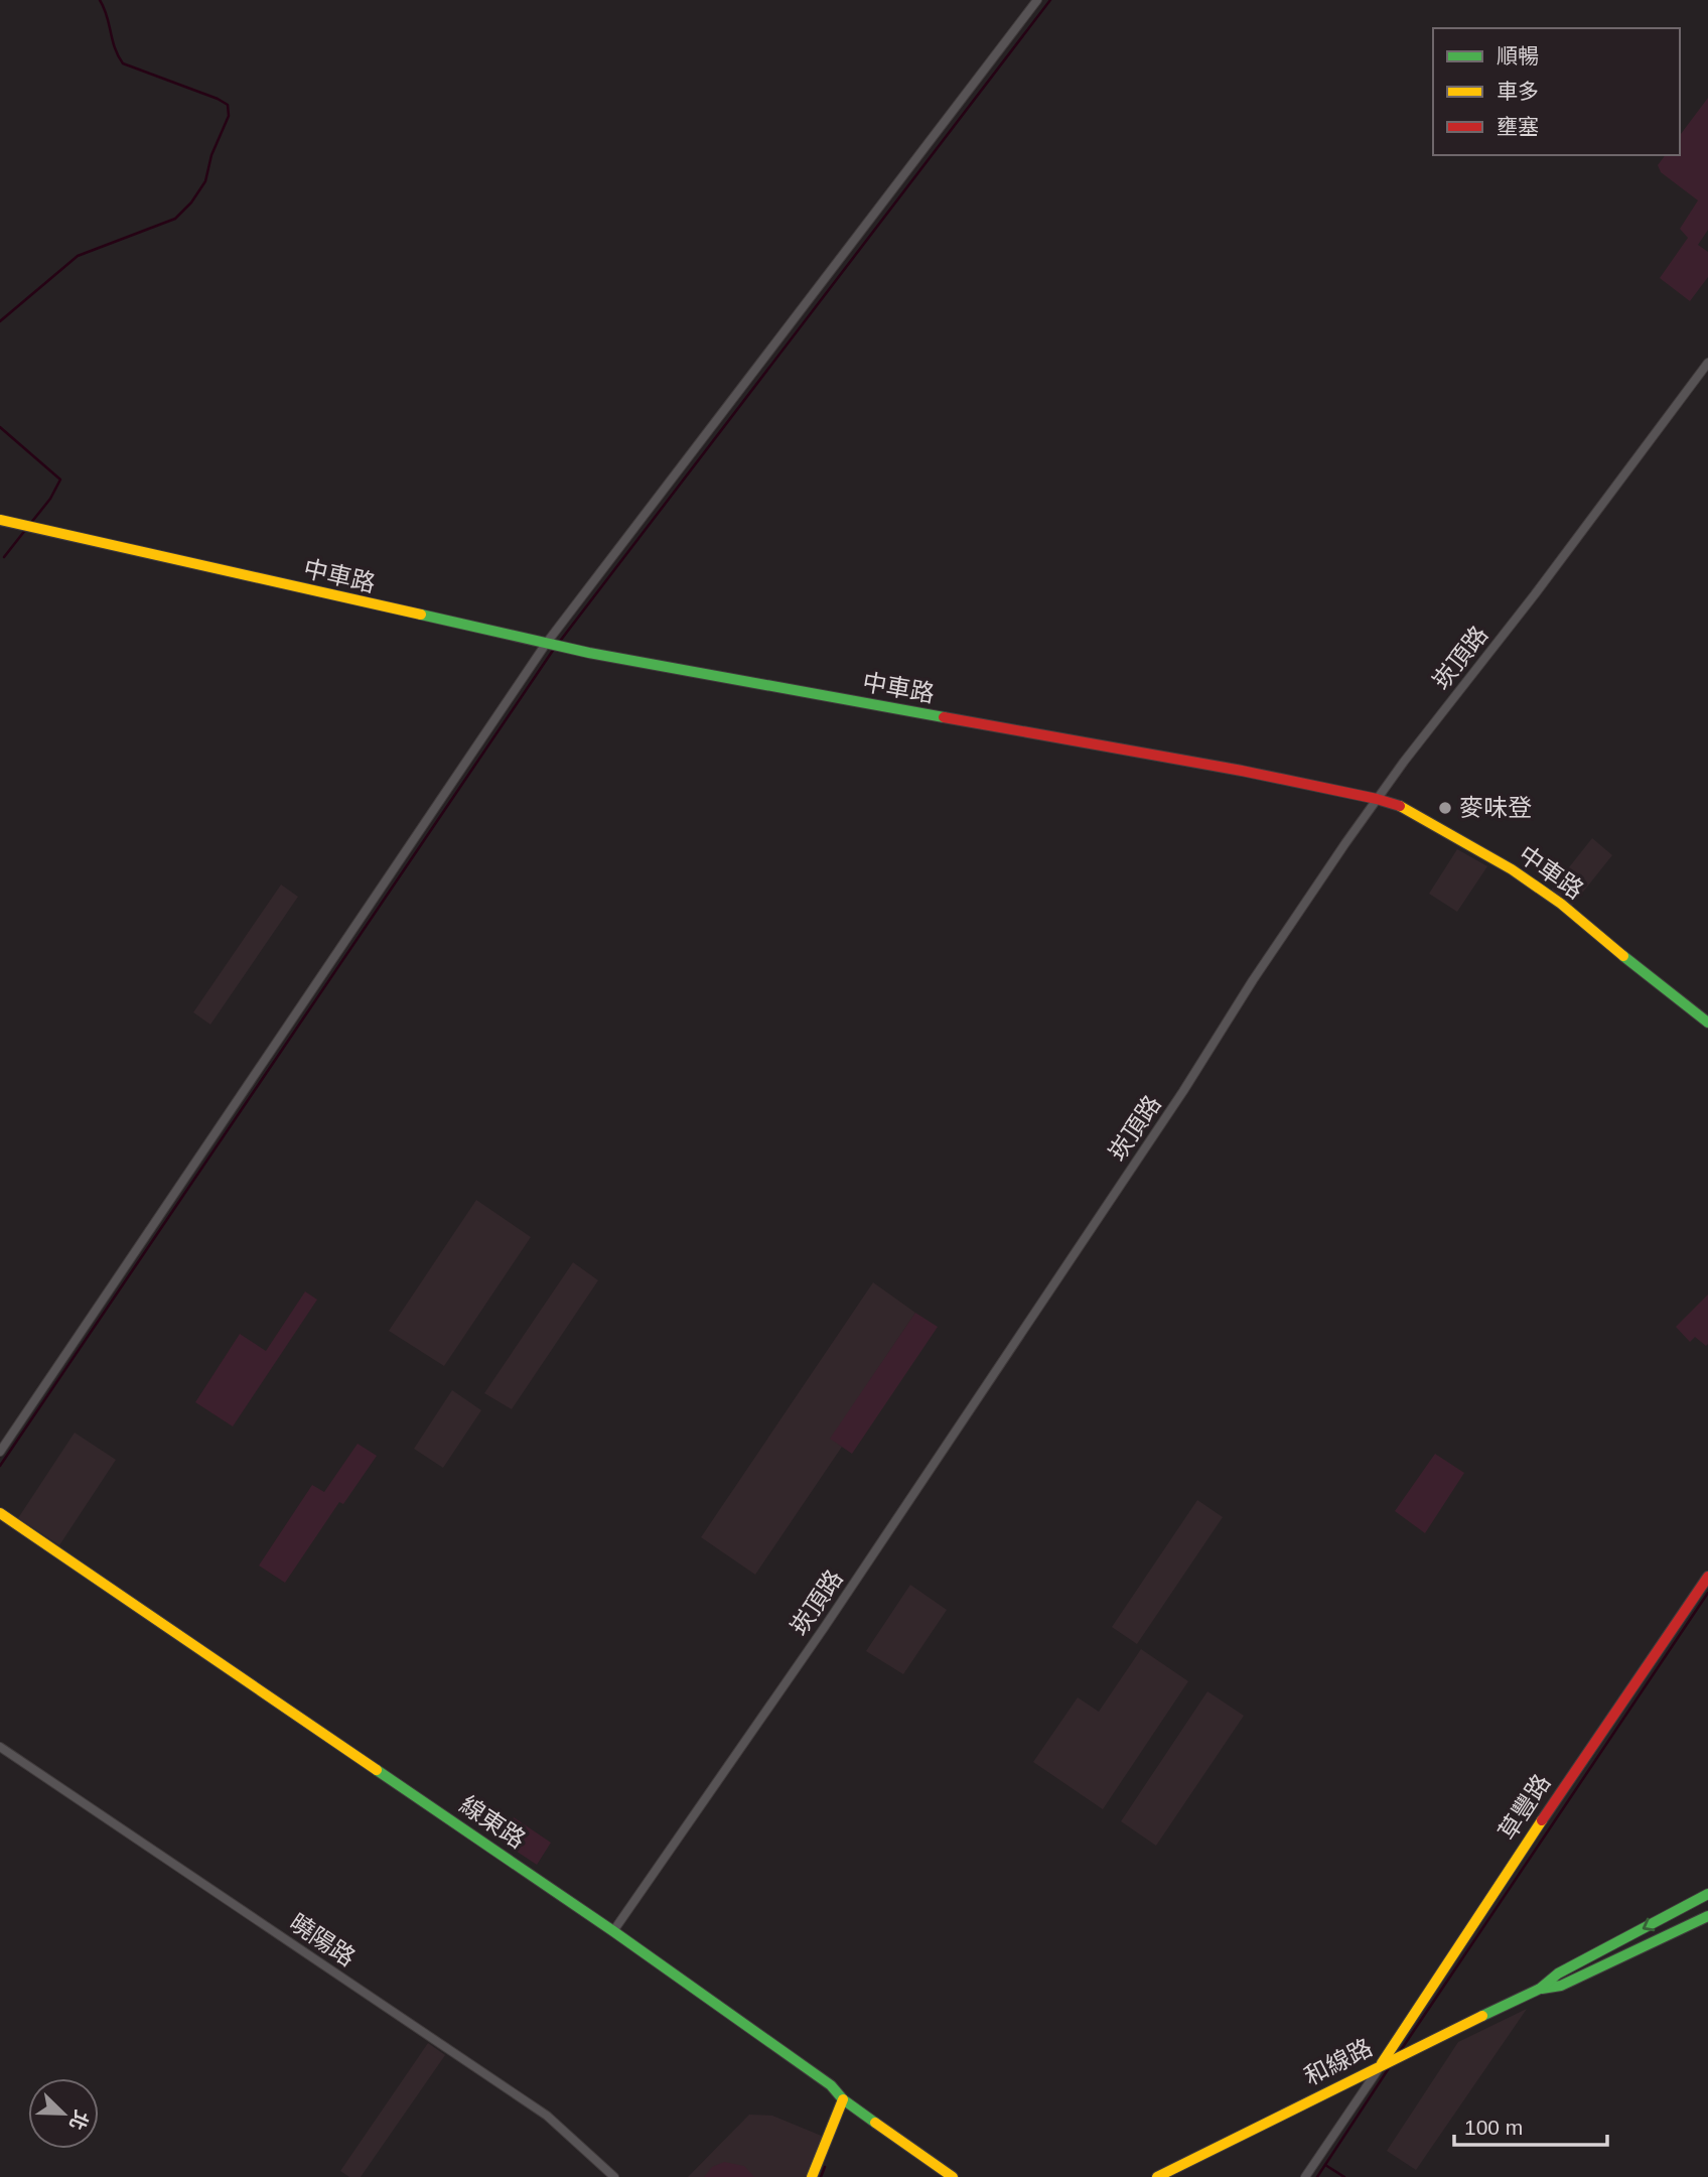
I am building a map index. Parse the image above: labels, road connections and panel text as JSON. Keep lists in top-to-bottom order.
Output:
{
  "streets": {
    "street": [
      "中車路",
      "崁頂路",
      "草豐路",
      "線東路",
      "曉陽路",
      "和線路"
    ]
  },
  "crossings": [
    ["中車路", "崁頂路"],
    ["崁頂路", "線東路"],
    ["草豐路", "和線路"]
  ],
  "places": ["麥味登"],
  "legend": ["順暢", "車多", "壅塞"],
  "scale_bar": "100 m",
  "north": "bottom right"
}
